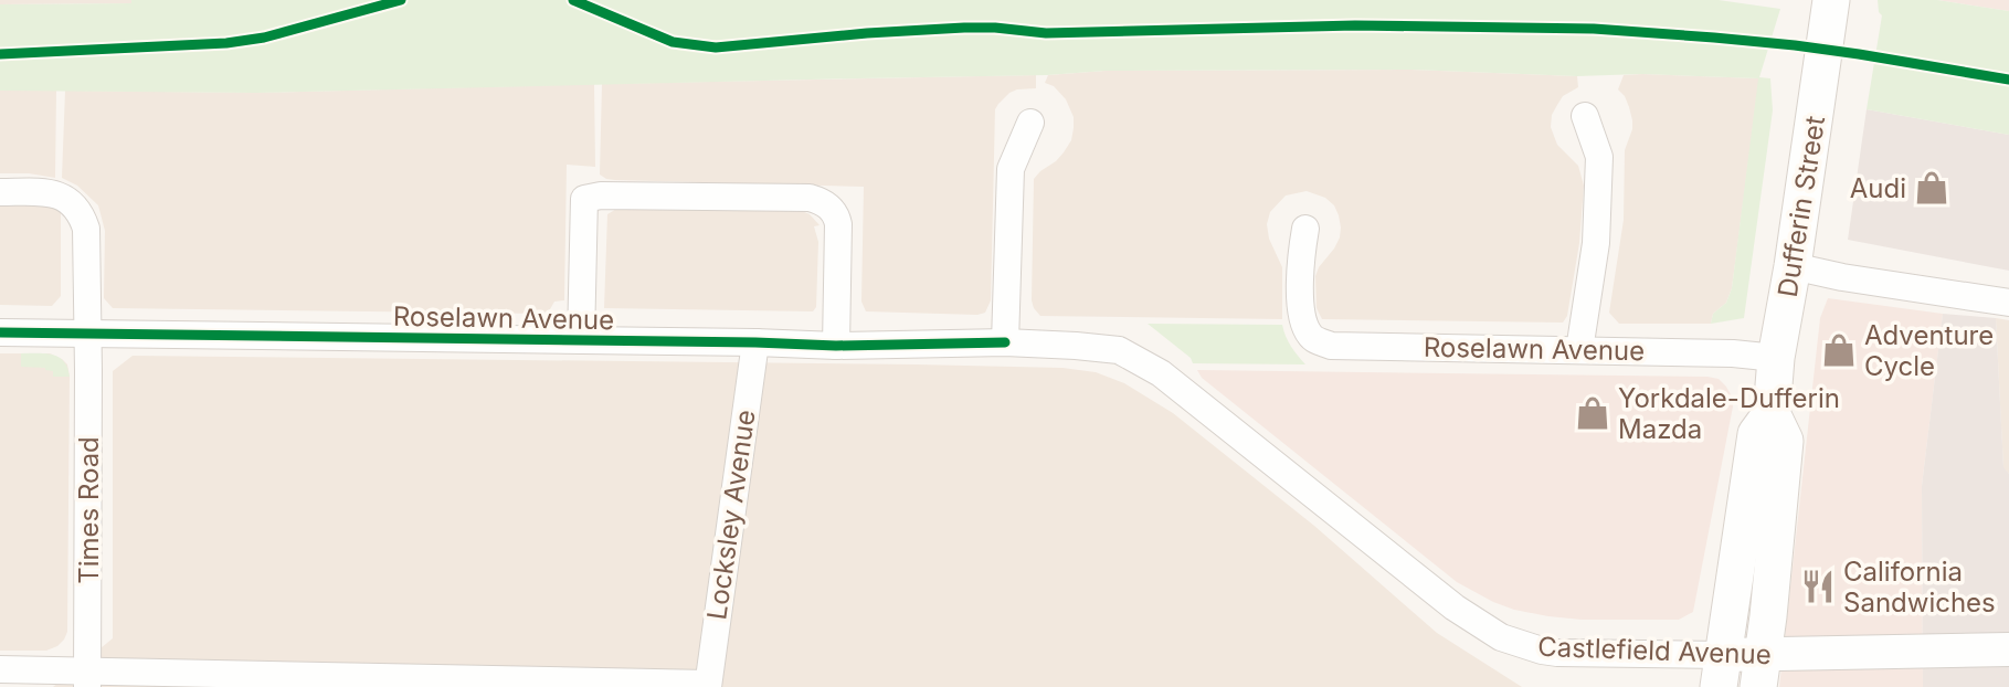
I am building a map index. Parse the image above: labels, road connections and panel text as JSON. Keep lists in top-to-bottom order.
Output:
{
  "streets": {
    "main road": ["Dufferin Street"],
    "street": [
      "Roselawn Avenue",
      "Times Road",
      "Locksley Avenue",
      "Castlefield Avenue"
    ]
  },
  "crossings": [
    ["Dufferin Street", "Roselawn Avenue"],
    ["Dufferin Street", "Castlefield Avenue"],
    ["Roselawn Avenue", "Times Road"],
    ["Roselawn Avenue", "Locksley Avenue"],
    ["Roselawn Avenue", "Castlefield Avenue"]
  ],
  "places": {
    "shop": ["Audi", "Adventure Cycle", "Yorkdale-Dufferin Mazda"],
    "restaurant": ["California Sandwiches"]
  }
}
